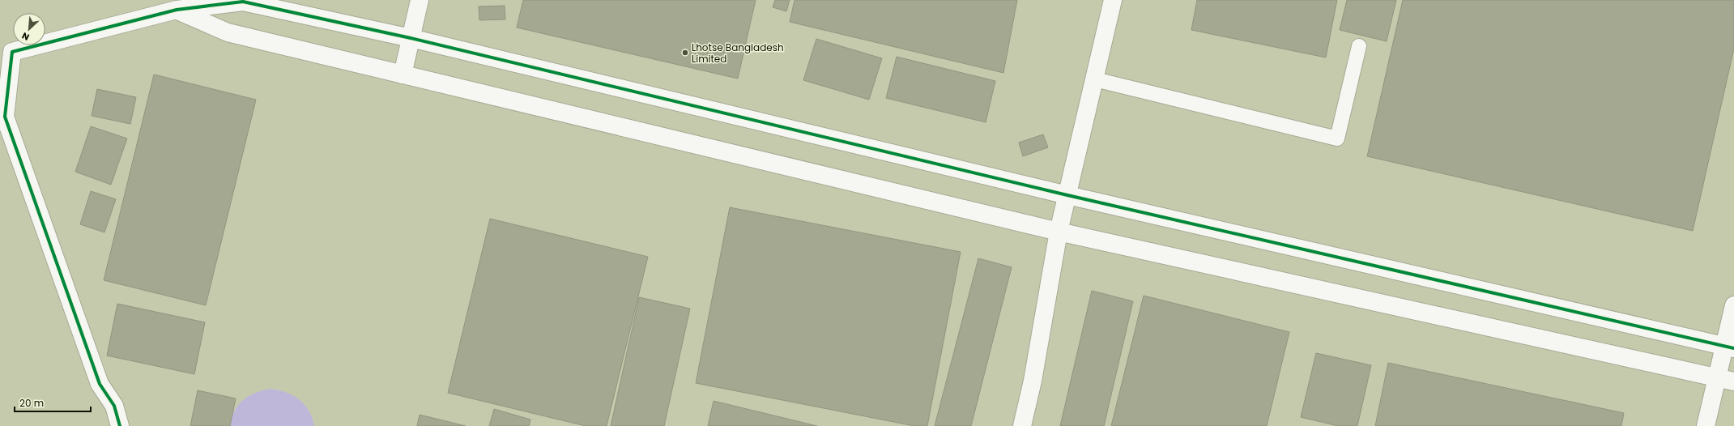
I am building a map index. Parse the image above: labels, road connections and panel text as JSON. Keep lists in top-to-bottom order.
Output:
{
  "places": ["Lhotse Bangladesh Limited"],
  "scale_bar": "20 m",
  "north": "bottom left"
}
